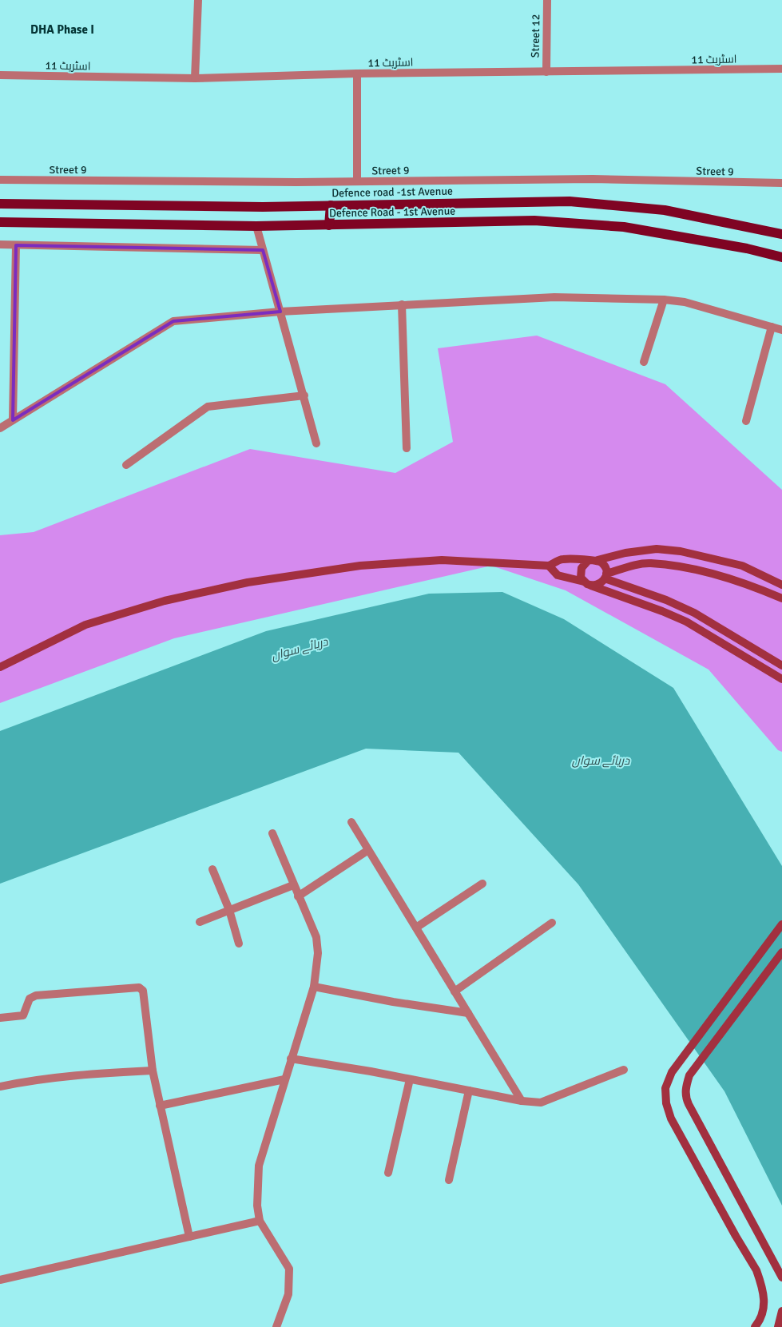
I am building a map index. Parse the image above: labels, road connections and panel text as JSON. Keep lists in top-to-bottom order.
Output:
{
  "streets": {
    "main road": ["Defence road -1st Avenue", "Defence Road - 1st Avenue"],
    "street": ["Street 12", "اسٹریٹ 11", "Street 9"]
  },
  "crossings": [
    ["Street 12", "اسٹریٹ 11"]
  ],
  "districts": ["DHA Phase I"],
  "water": ["دریائے سواں"]
}
